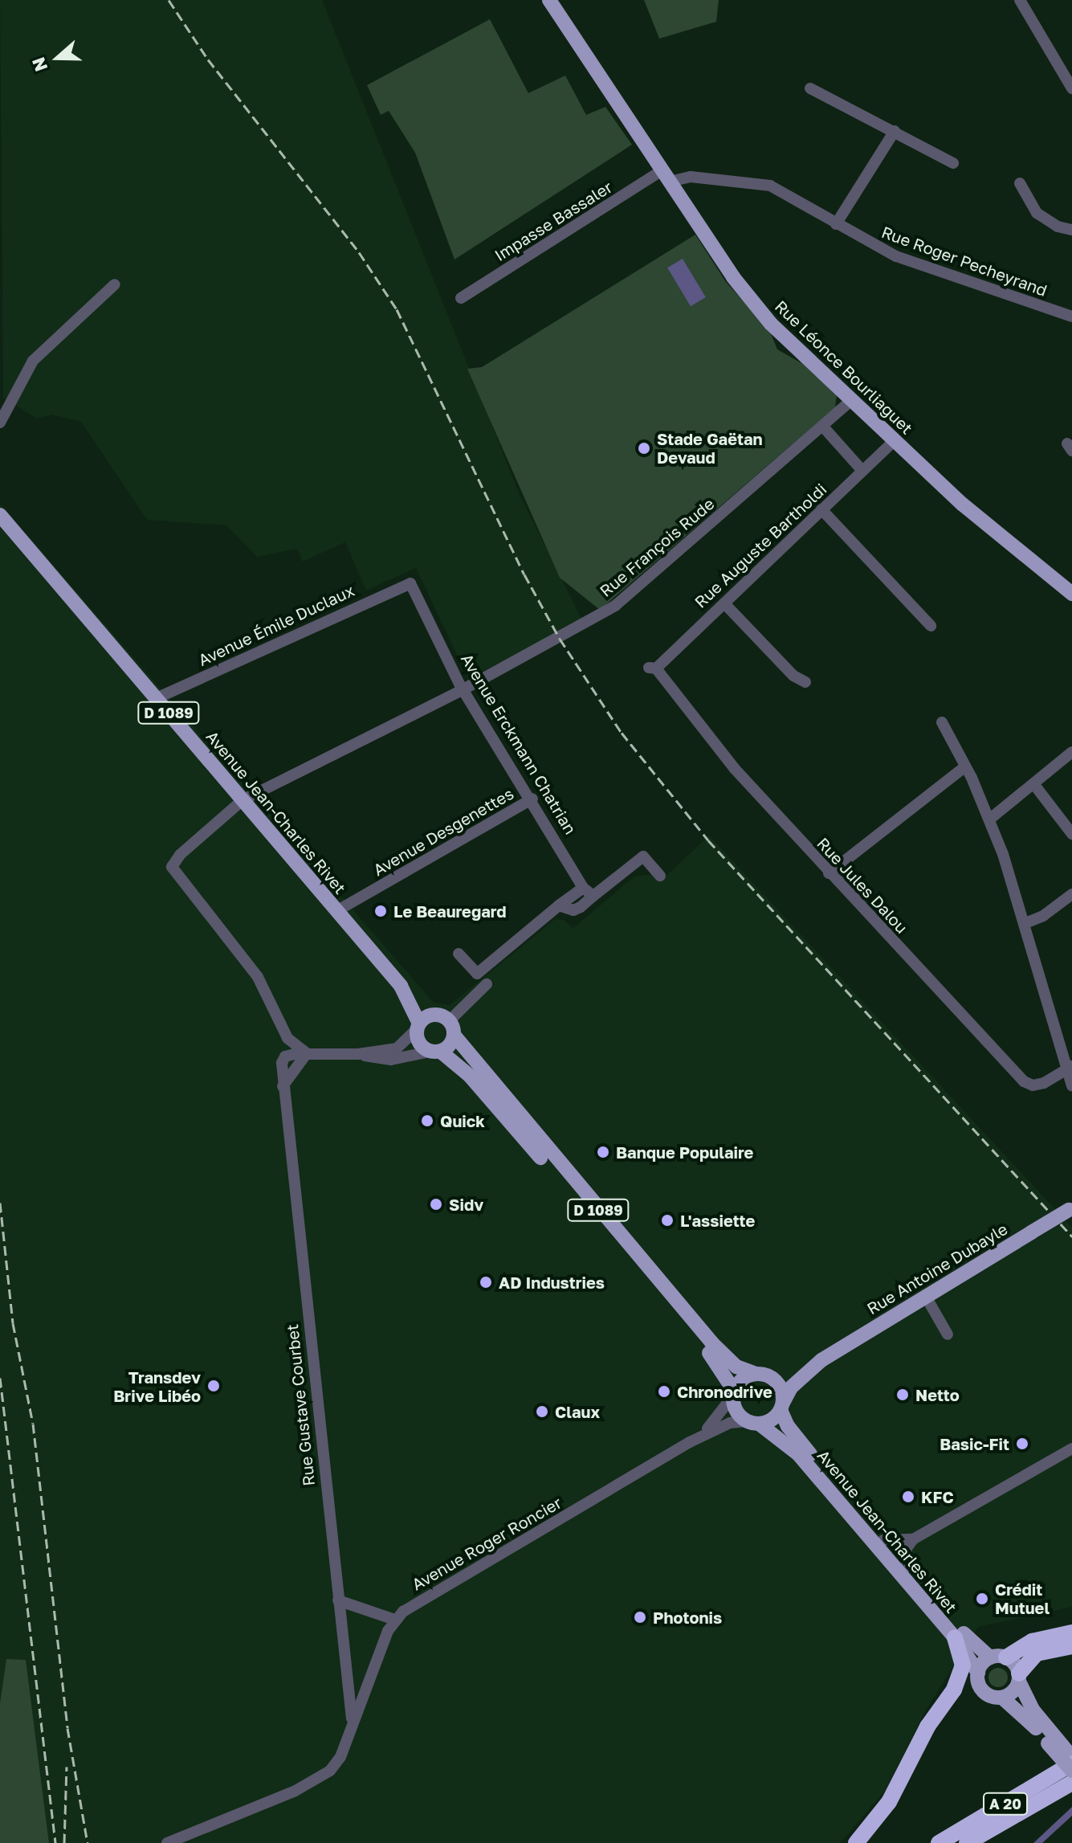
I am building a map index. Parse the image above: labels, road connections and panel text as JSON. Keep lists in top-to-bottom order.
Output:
{
  "streets": {
    "highway": ["A 20"],
    "main road": [
      "Rue Léonce Bourliaguet",
      "D 1089",
      "Avenue Jean-Charles Rivet",
      "Rue Antoine Dubayle"
    ],
    "street": [
      "Impasse Bassaler",
      "Rue Roger Pecheyrand",
      "Rue Auguste Bartholdi",
      "Rue François Rude",
      "Avenue Émile Duclaux",
      "Avenue Erckmann Chatrian",
      "Avenue Desgenettes",
      "Rue Jules Dalou",
      "Rue Gustave Courbet",
      "Avenue Roger Roncier"
    ]
  },
  "crossings": [
    ["Impasse Bassaler", "Rue Roger Pecheyrand"],
    ["Impasse Bassaler", "Rue Léonce Bourliaguet"],
    ["Rue Roger Pecheyrand", "Rue Léonce Bourliaguet"],
    ["Rue Léonce Bourliaguet", "Rue Auguste Bartholdi"],
    ["Rue Léonce Bourliaguet", "Rue François Rude"],
    ["Rue Auguste Bartholdi", "Rue Jules Dalou"],
    ["Rue François Rude", "Avenue Erckmann Chatrian"],
    ["Rue François Rude", "Avenue Jean-Charles Rivet"],
    ["Avenue Émile Duclaux", "Avenue Erckmann Chatrian"],
    ["Avenue Émile Duclaux", "Avenue Jean-Charles Rivet"],
    ["D 1089", "Avenue Jean-Charles Rivet"],
    ["D 1089", "Rue Antoine Dubayle"],
    ["D 1089", "Avenue Roger Roncier"],
    ["Avenue Erckmann Chatrian", "Avenue Desgenettes"],
    ["Avenue Jean-Charles Rivet", "Avenue Desgenettes"],
    ["Avenue Jean-Charles Rivet", "Rue Antoine Dubayle"],
    ["Avenue Jean-Charles Rivet", "Avenue Roger Roncier"],
    ["Rue Antoine Dubayle", "Avenue Roger Roncier"]
  ],
  "places": [
    "Stade Gaëtan Devaud",
    "Le Beauregard",
    "Quick",
    "Banque Populaire",
    "Sidv",
    "L'assiette",
    "AD Industries",
    "Transdev Brive Libéo",
    "Chronodrive",
    "Netto",
    "Claux",
    "Basic-Fit",
    "KFC",
    "Crédit Mutuel",
    "Photonis"
  ],
  "north": "left"
}
